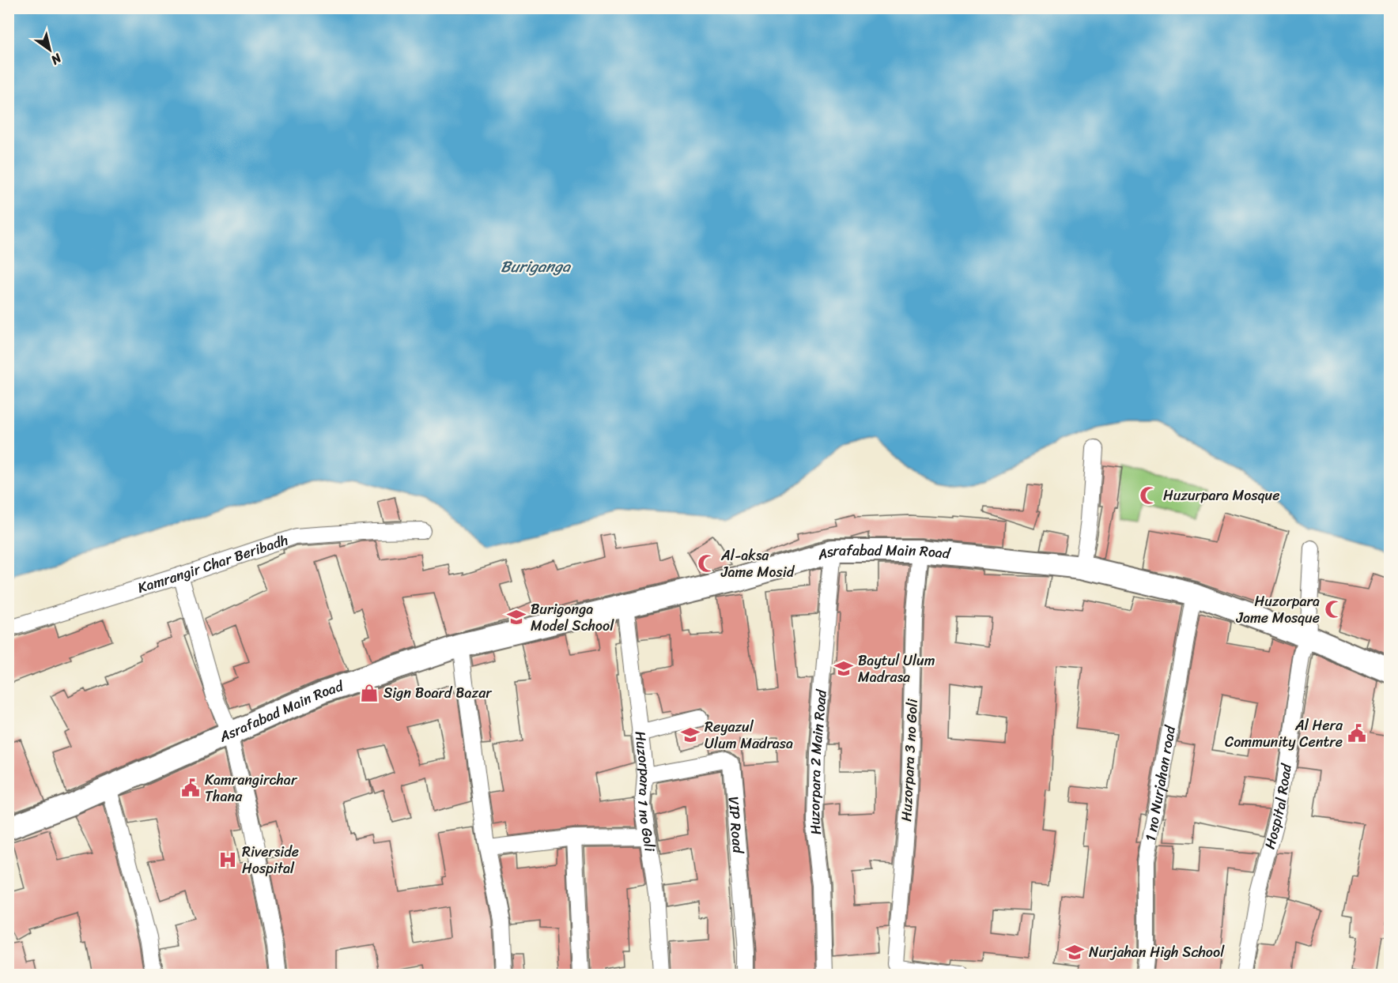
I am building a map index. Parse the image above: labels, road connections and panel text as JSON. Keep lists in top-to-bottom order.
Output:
{
  "streets": {
    "street": [
      "Asrafabad Main Road",
      "Kamrangir Char Beribadh",
      "Huzorpara 3 no Goli",
      "Huzorpara 2 Main Road",
      "1 no Nurjahan road",
      "Huzorpara 1 no Goli",
      "Hospital Road",
      "VIP Road"
    ]
  },
  "crossings": [
    ["Asrafabad Main Road", "Huzorpara 3 no Goli"],
    ["Asrafabad Main Road", "Huzorpara 2 Main Road"],
    ["Asrafabad Main Road", "1 no Nurjahan road"],
    ["Asrafabad Main Road", "Huzorpara 1 no Goli"],
    ["Asrafabad Main Road", "Hospital Road"],
    ["Huzorpara 1 no Goli", "VIP Road"]
  ],
  "water": ["Buriganga"],
  "places": {
    "mosque": ["Huzurpara Mosque", "Al-aksa Jame Mosid", "Huzorpara Jame Mosque"],
    "school or university": [
      "Burigonga Model School",
      "Baytul Ulum Madrasa",
      "Reyazul Ulum Madrasa",
      "Nurjahan High School"
    ],
    "shop": ["Sign Board Bazar"],
    "public building": ["Al Hera Community Centre", "Kamrangirchar Thana"],
    "hospital": ["Riverside Hospital"]
  },
  "north": "bottom right"
}
